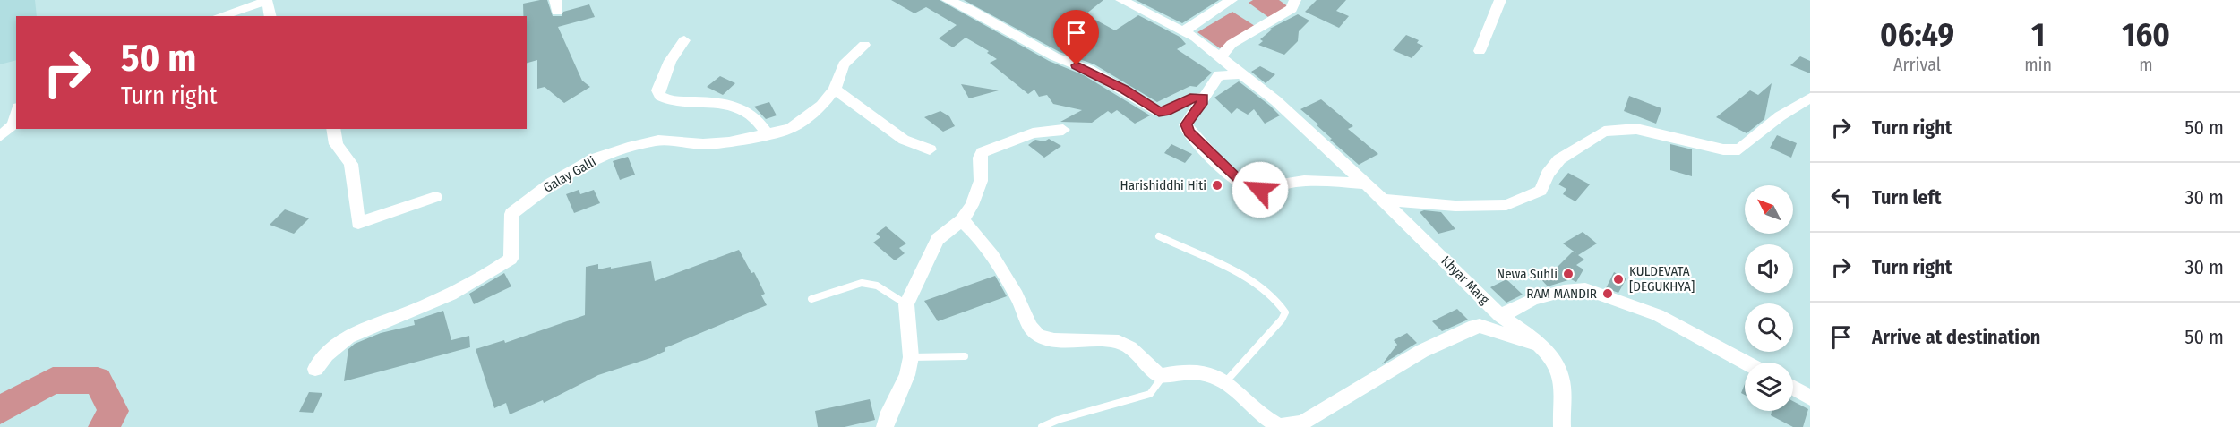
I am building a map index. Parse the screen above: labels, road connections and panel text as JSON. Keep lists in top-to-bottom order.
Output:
{
  "streets": {
    "street": ["Galay Galli", "Khyar Marg"]
  },
  "places": [
    "Harishiddhi Hiti",
    "Newa Suhli",
    "KULDEVATA [DEGUKHYA]",
    "RAM MANDIR"
  ],
  "north": "top left",
  "page": {
    "eta": [
      "06:49",
      "Arrival",
      "1",
      "min",
      "160",
      "m"
    ],
    "turn": ["50 m", "Turn right"],
    "list": [
      {
        "name": "Turn right",
        "value": "50 m"
      },
      {
        "name": "Turn left",
        "value": "30 m"
      },
      {
        "name": "Turn right",
        "value": "30 m"
      },
      {
        "name": "Arrive at destination",
        "value": "50 m"
      }
    ]
  }
}
